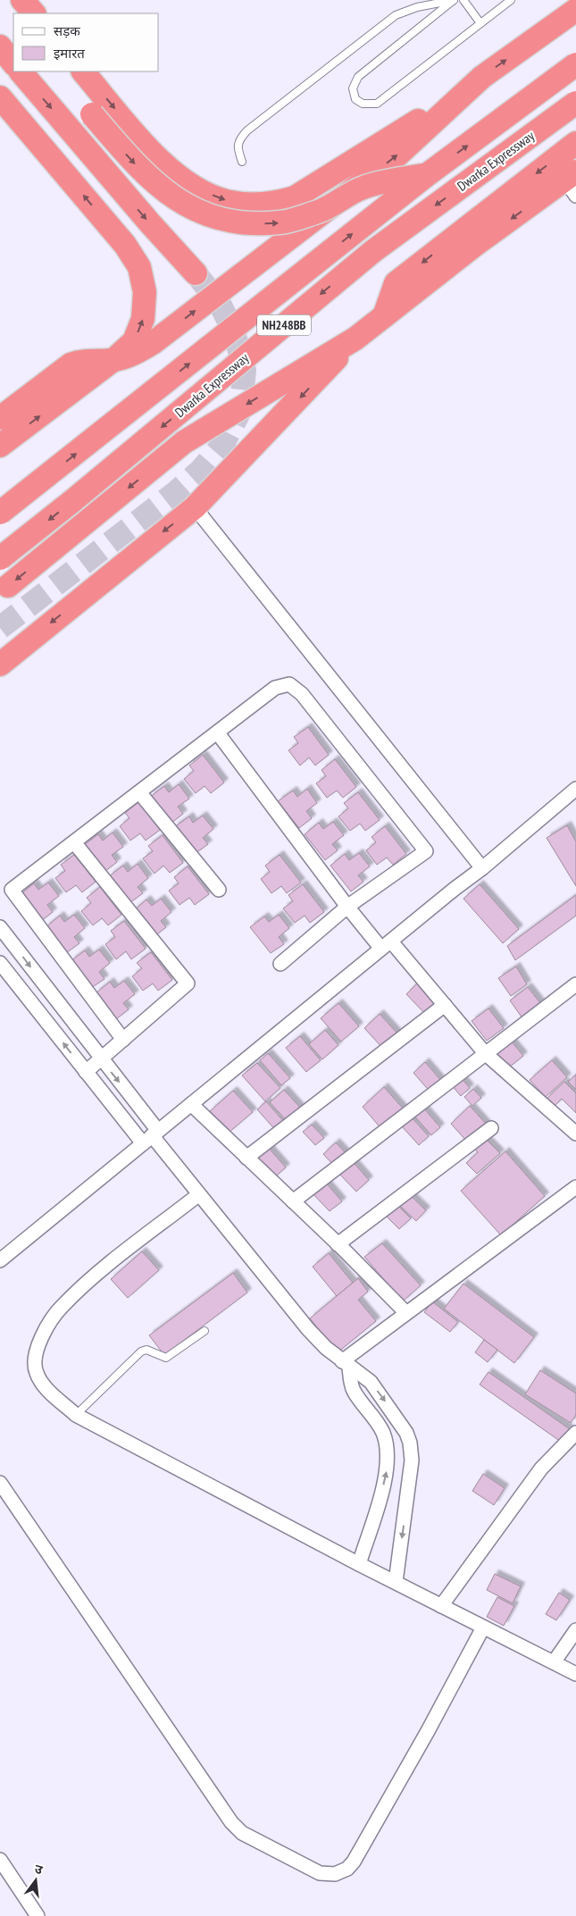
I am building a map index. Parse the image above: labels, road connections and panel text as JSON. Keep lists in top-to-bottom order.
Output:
{
  "streets": {
    "highway": ["Dwarka Expressway", "NH248BB"]
  },
  "legend": ["सड़क", "इमारत"],
  "north": "top"
}
